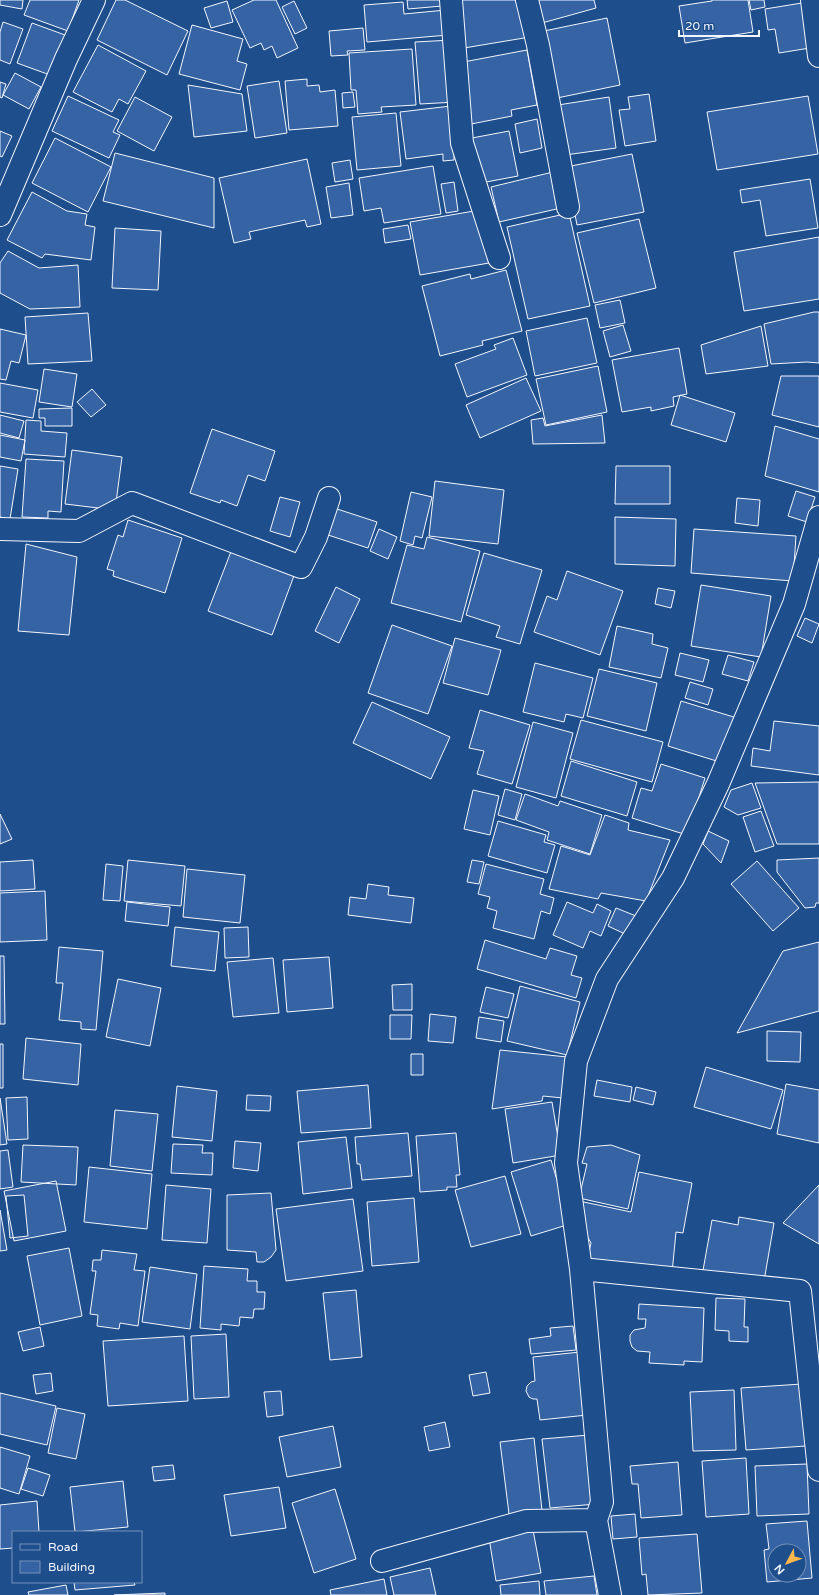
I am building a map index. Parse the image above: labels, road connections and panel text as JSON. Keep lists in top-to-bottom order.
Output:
{
  "legend": ["Road", "Building"],
  "scale_bar": "20 m",
  "north": "bottom left"
}
